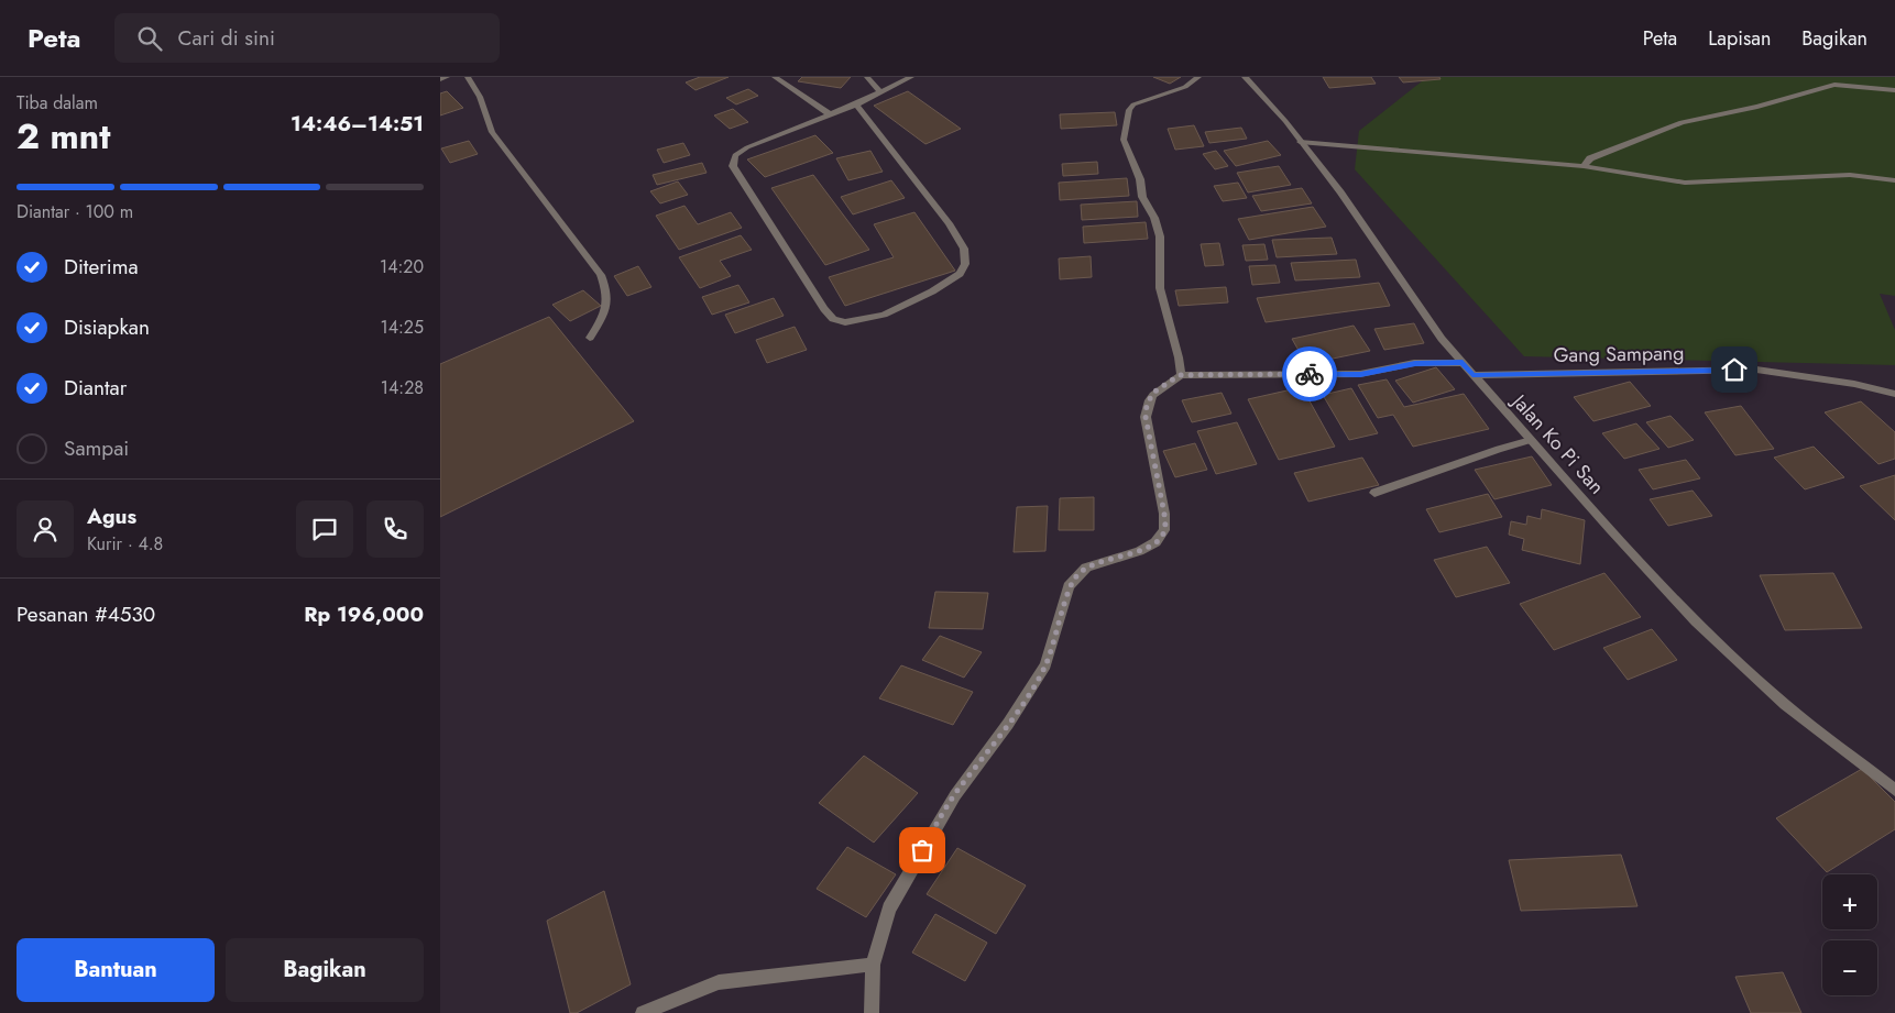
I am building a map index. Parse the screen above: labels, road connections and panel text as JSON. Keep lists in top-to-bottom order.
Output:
{
  "streets": {
    "street": ["Gang Sampang", "Jalan Ko Pi San"]
  },
  "crossings": [
    ["Gang Sampang", "Jalan Ko Pi San"]
  ],
  "page": {
    "header": "Peta",
    "search": "Cari di sini",
    "nav": ["Peta", "Lapisan", "Bagikan"],
    "heading": ["2 mnt", "Tiba dalam", "14:46–14:51"],
    "panel": [
      "Agus",
      "Kurir · 4.8",
      "Pesanan #4530",
      "Rp 196,000"
    ],
    "bar": "Diantar · 100 m",
    "list": [
      ["Diterima", "14:20"],
      ["Disiapkan", "14:25"],
      ["Diantar", "14:28"],
      "Sampai"
    ],
    "map_buttons": ["+", "−"],
    "buttons": ["Bantuan", "Bagikan"]
  }
}
